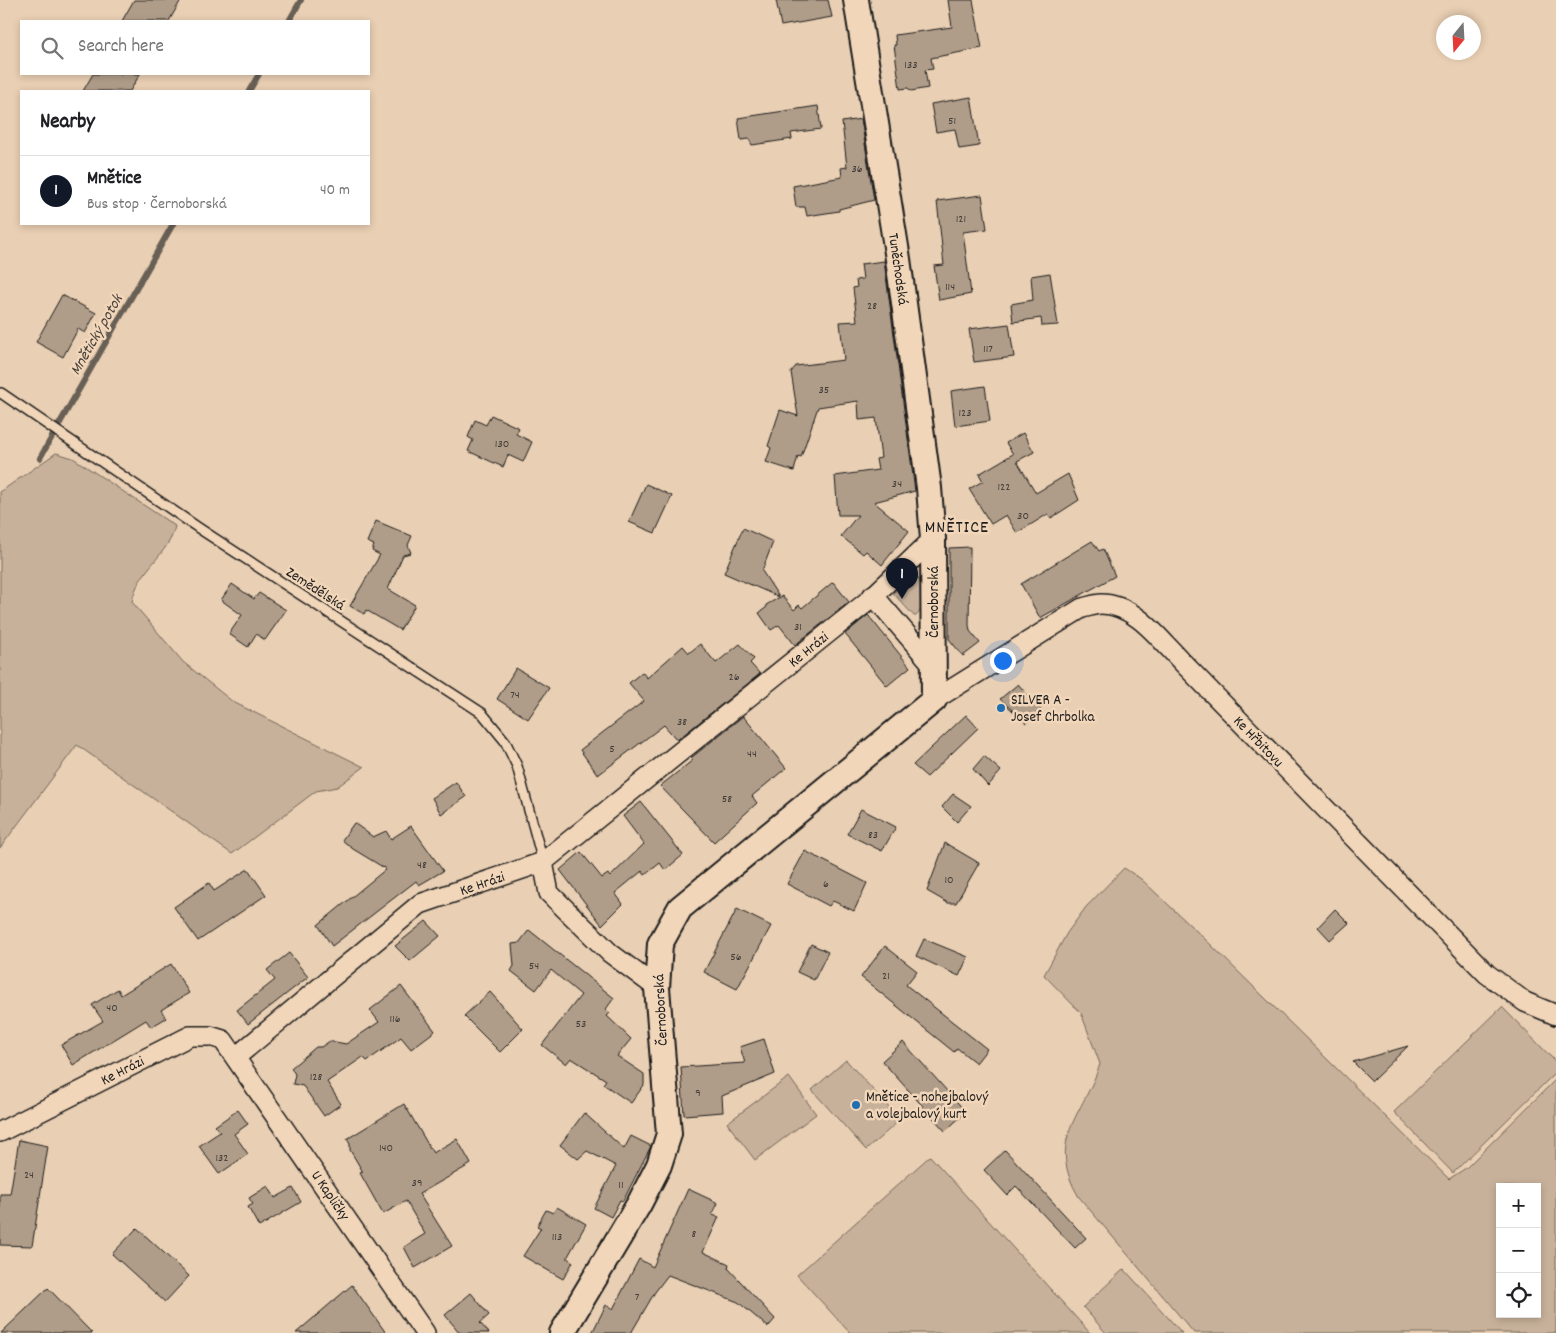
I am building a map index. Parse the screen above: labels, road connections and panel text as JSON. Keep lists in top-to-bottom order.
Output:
{
  "streets": {
    "street": [
      "Tuněchodská",
      "Černoborská",
      "Ke Hrázi",
      "Ke Hřbitovu",
      "U Kapličky"
    ],
    "lane": ["Zemědělská"]
  },
  "crossings": [
    ["Tuněchodská", "Černoborská"],
    ["Tuněchodská", "Ke Hrázi"],
    ["Zemědělská", "Ke Hrázi"],
    ["Černoborská", "Ke Hrázi"],
    ["Černoborská", "Ke Hřbitovu"],
    ["Ke Hrázi", "U Kapličky"]
  ],
  "districts": ["MNĚTICE"],
  "water": ["Mnětický potok"],
  "places": ["SILVER A - Josef Chrbolka", "Mnětice - nohejbalový a volejbalový kurt"],
  "house_numbers": [
    "133",
    "51",
    "36",
    "121",
    "114",
    "28",
    "117",
    "35",
    "123",
    "130",
    "34",
    "122",
    "30",
    "31",
    "26",
    "74",
    "38",
    "5",
    "44",
    "58",
    "83",
    "48",
    "10",
    "6",
    "56",
    "54",
    "21",
    "40",
    "116",
    "53",
    "128",
    "9",
    "140",
    "132",
    "24",
    "39",
    "11",
    "8",
    "113",
    "7"
  ],
  "north": "bottom",
  "page": {
    "search": "Search here",
    "heading": "Nearby",
    "list": [
      {
        "mark": "1",
        "name": "Mnětice",
        "note": "Bus stop · Černoborská",
        "value": "40 m"
      }
    ],
    "pins": "1",
    "map_buttons": ["+", "−"]
  }
}
